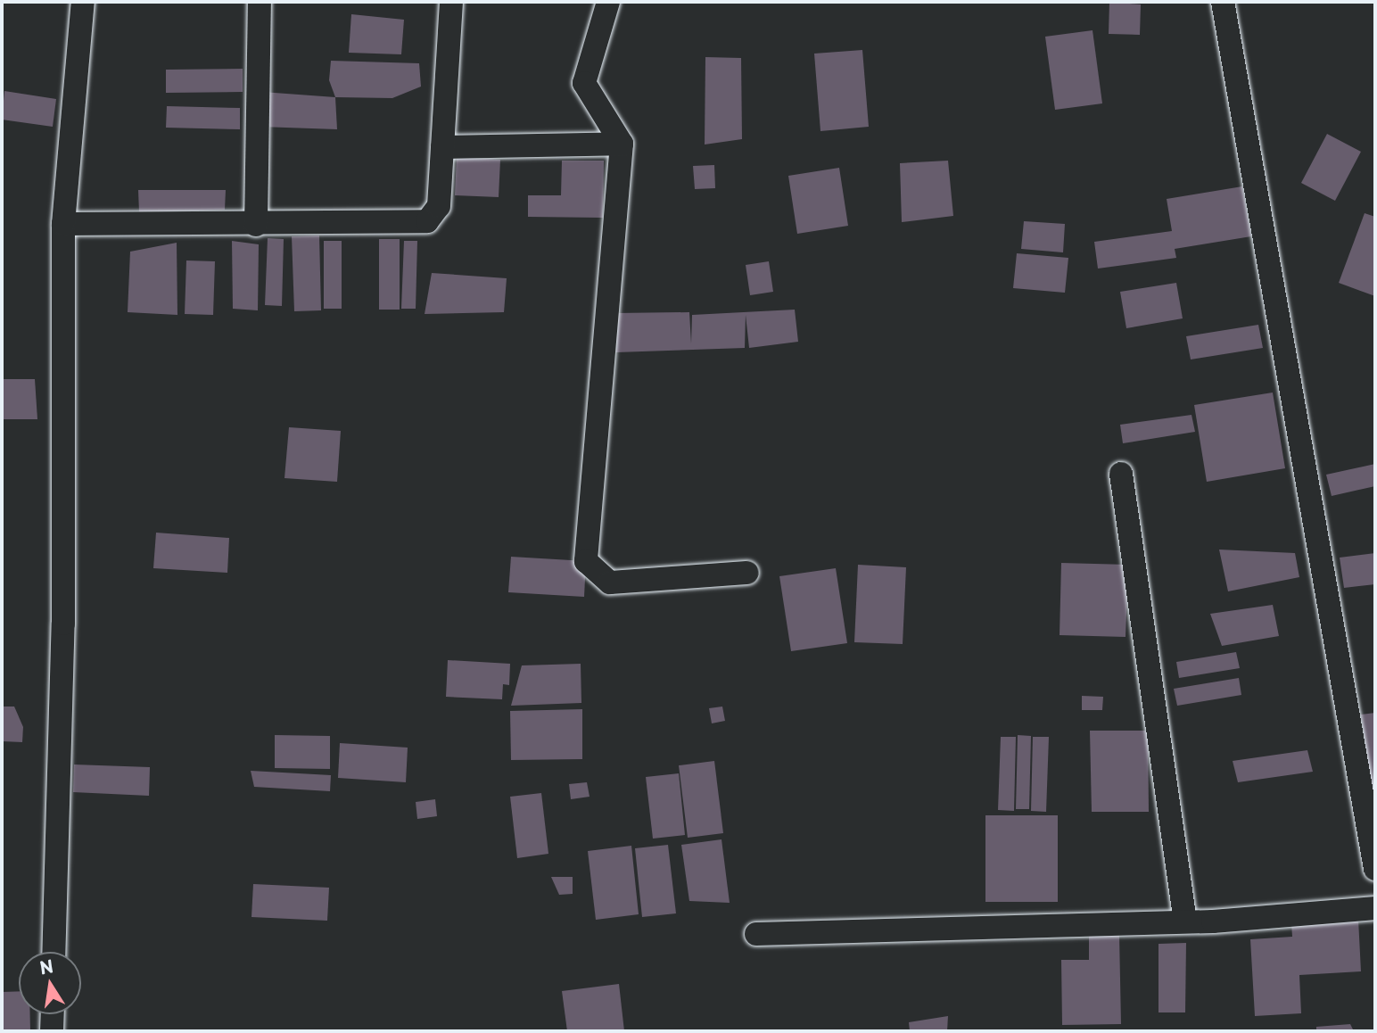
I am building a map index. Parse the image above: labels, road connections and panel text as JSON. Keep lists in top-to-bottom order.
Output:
{
  "north": "top"
}
